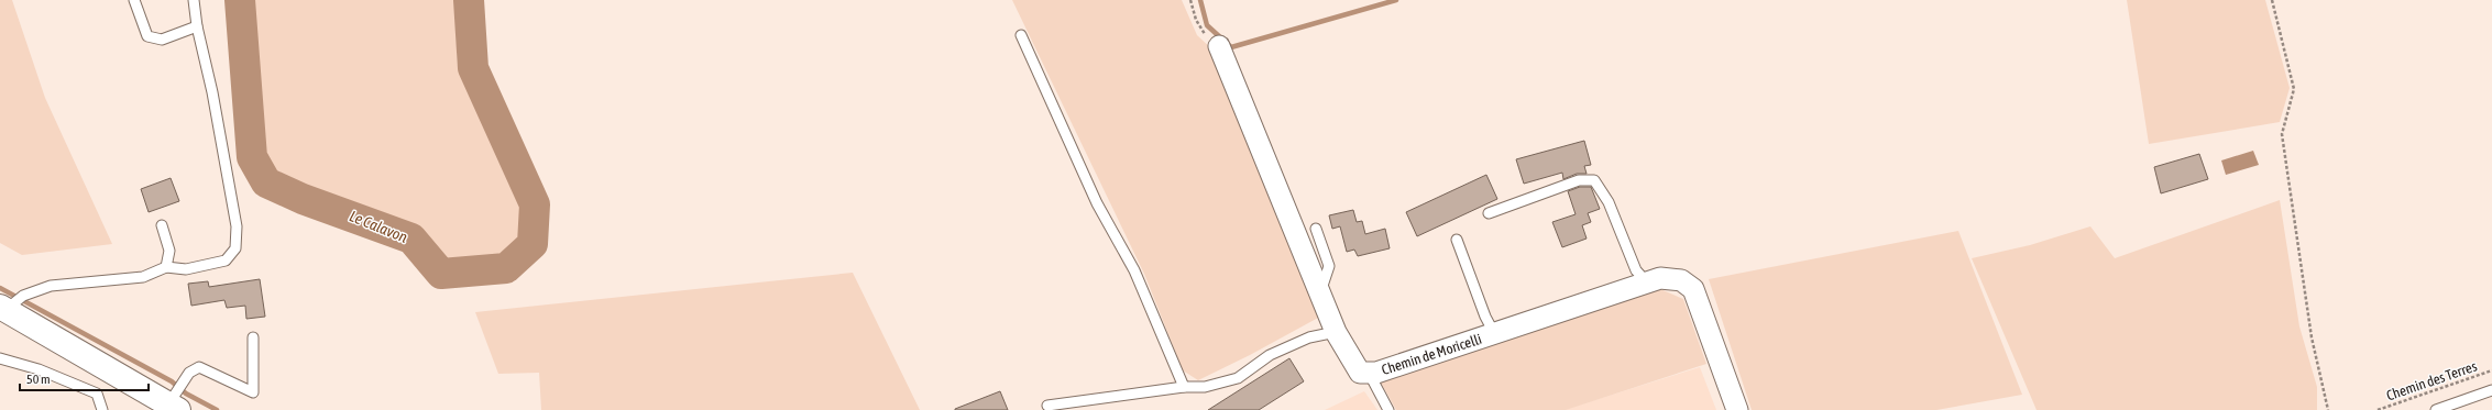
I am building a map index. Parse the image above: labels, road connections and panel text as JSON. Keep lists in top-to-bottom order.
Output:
{
  "streets": {
    "street": ["Chemin de Moricelli"],
    "path": ["Chemin des Terres"]
  },
  "water": ["Le Calavon"],
  "scale_bar": "50 m"
}
